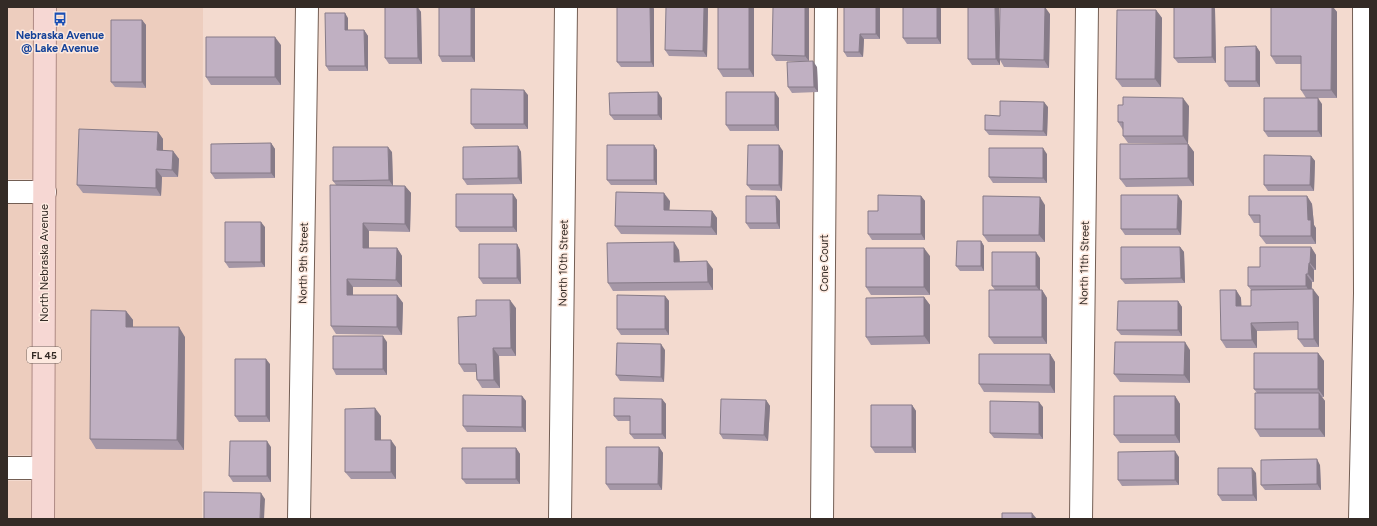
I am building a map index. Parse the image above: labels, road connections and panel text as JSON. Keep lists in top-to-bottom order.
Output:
{
  "streets": {
    "main road": ["North Nebraska Avenue", "FL 45"],
    "street": [
      "North 9th Street",
      "North 10th Street",
      "Cone Court",
      "North 11th Street"
    ]
  },
  "places": {
    "bus stop": ["Nebraska Avenue @ Lake Avenue"]
  }
}
